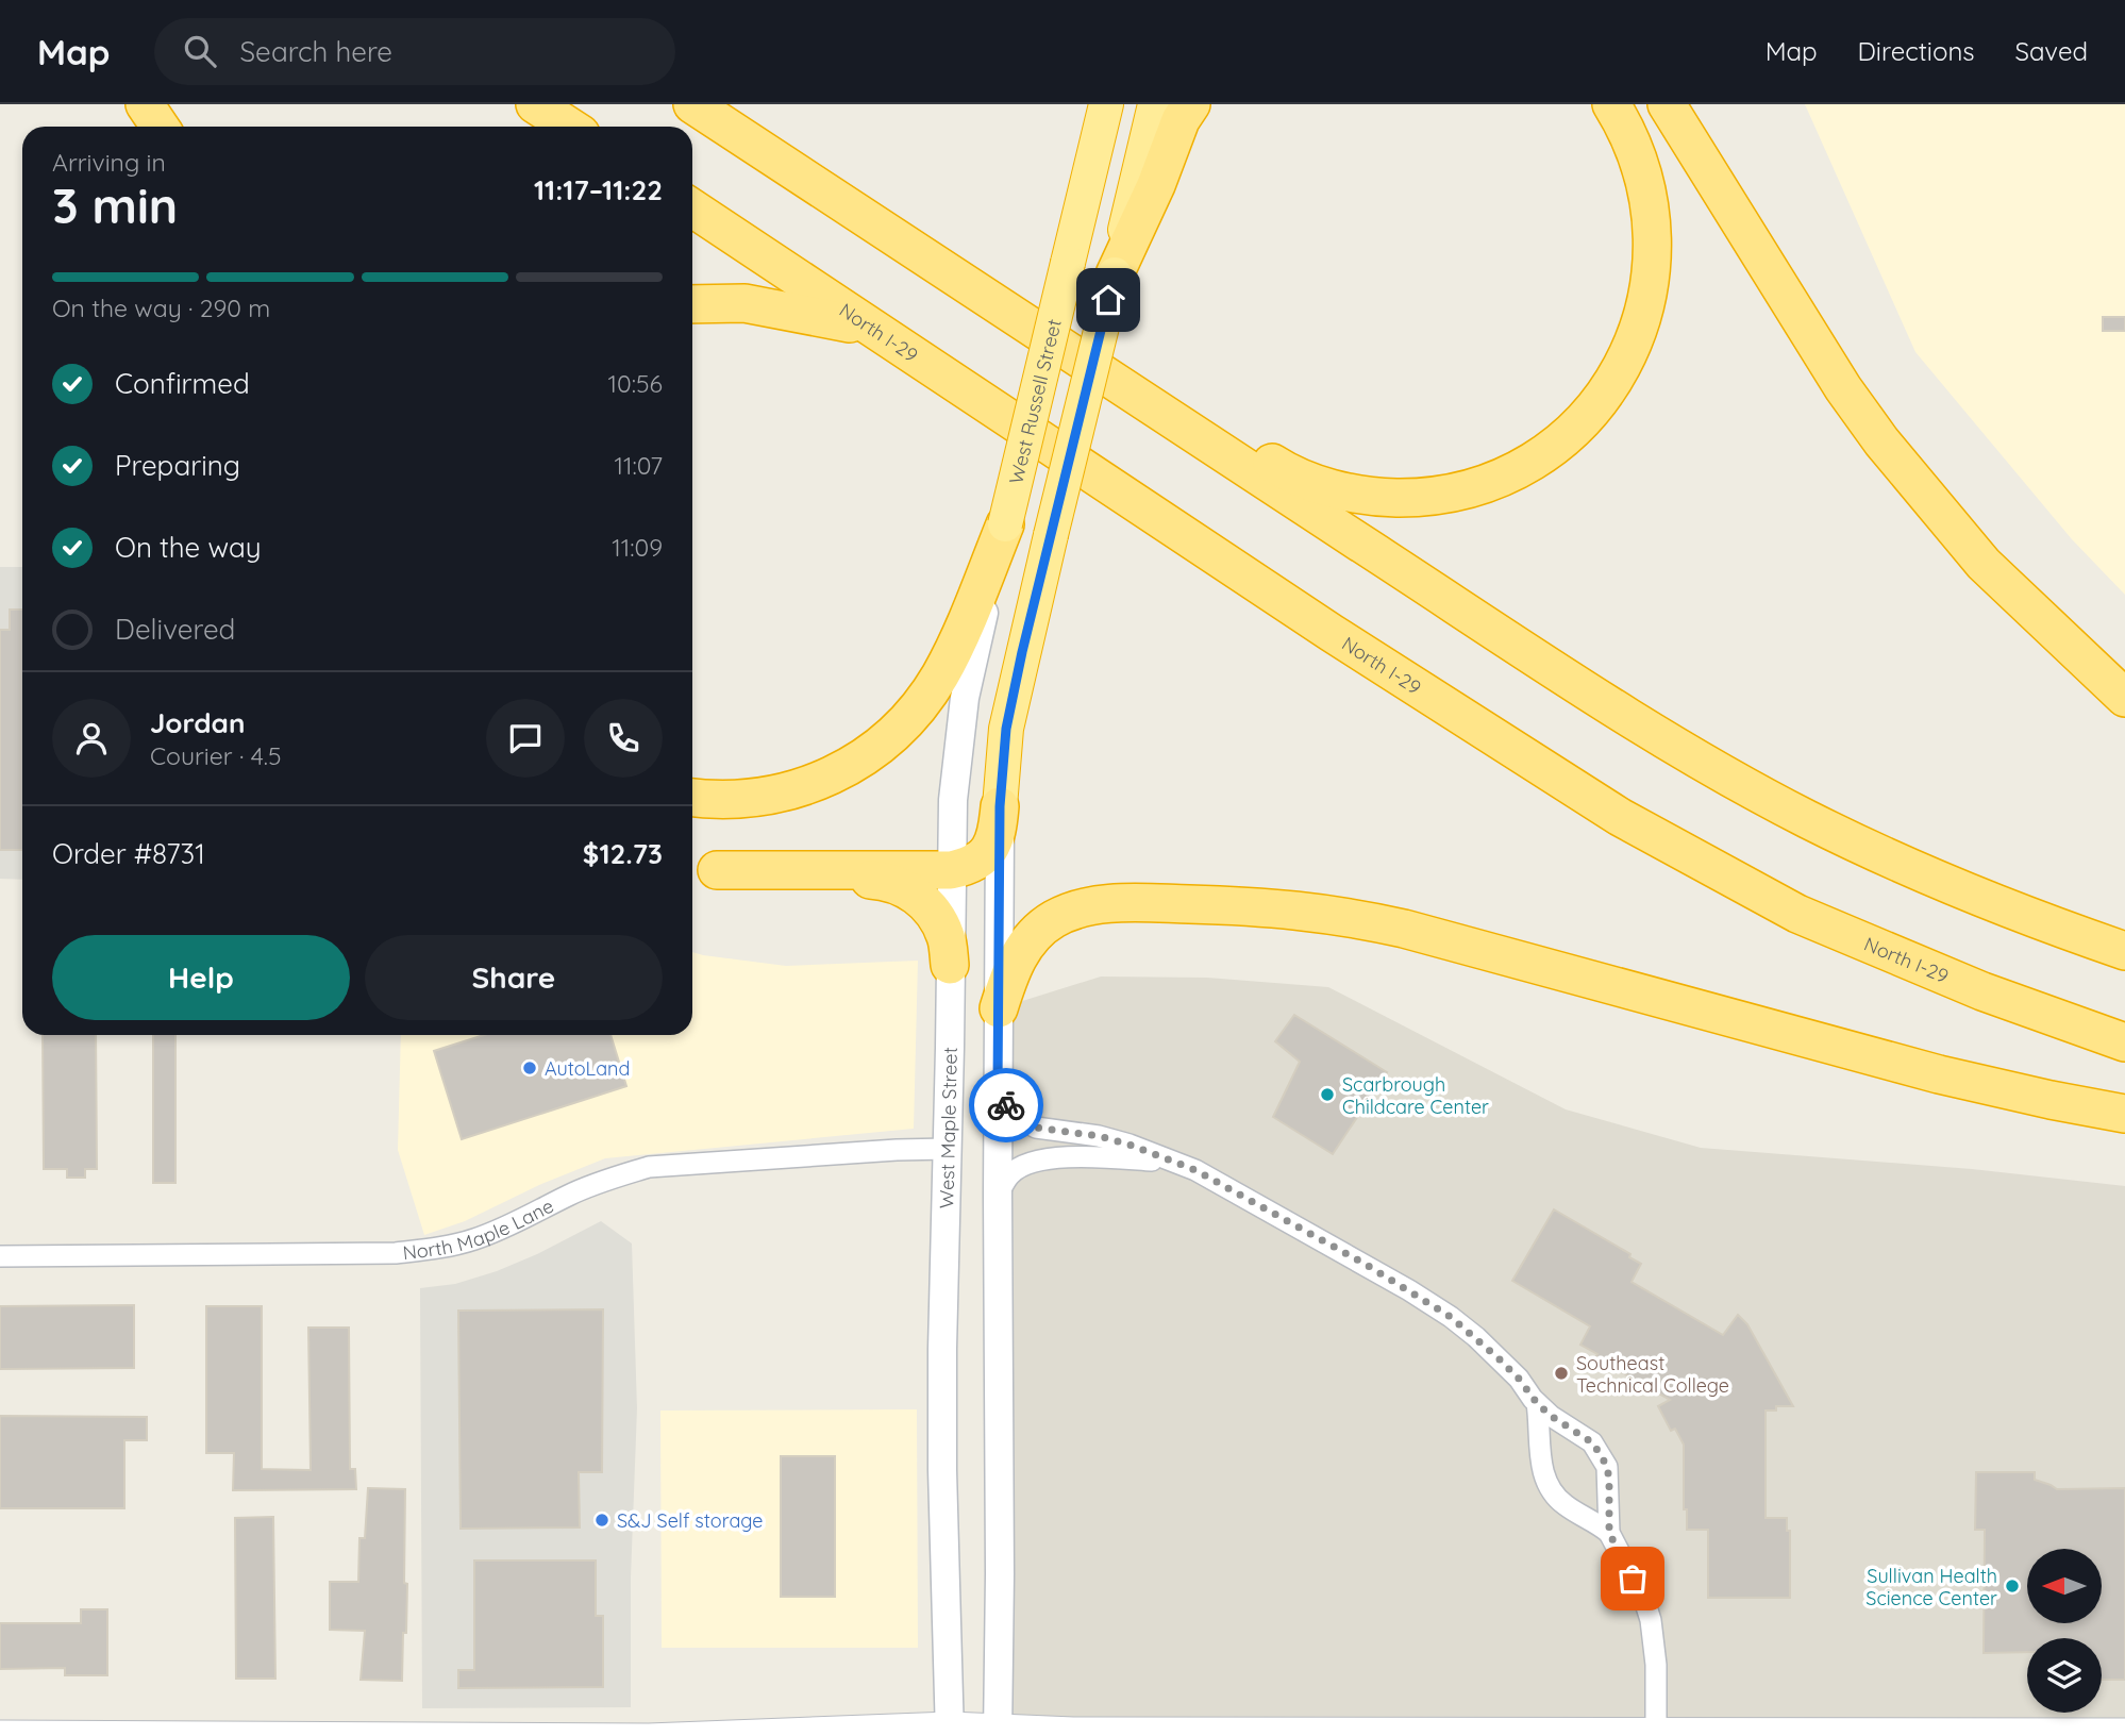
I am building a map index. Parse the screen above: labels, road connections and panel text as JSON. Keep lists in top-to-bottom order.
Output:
{
  "streets": {
    "highway": ["North I-29", "West Russell Street"],
    "main road": ["West Maple Street"],
    "street": ["North Maple Lane"]
  },
  "crossings": [
    ["West Russell Street", "West Maple Street"],
    ["West Maple Street", "North Maple Lane"]
  ],
  "places": [
    "AutoLand",
    "Scarbrough Childcare Center",
    "Southeast Technical College",
    "S&J Self storage",
    "Sullivan Health Science Center"
  ],
  "north": "left",
  "page": {
    "header": "Map",
    "search": "Search here",
    "nav": ["Map", "Directions", "Saved"],
    "heading": ["3 min", "Arriving in", "11:17–11:22"],
    "panel": [
      "Jordan",
      "Courier · 4.5",
      "Order #8731",
      "$12.73"
    ],
    "bar": "On the way · 290 m",
    "list": [
      ["Confirmed", "10:56"],
      ["Preparing", "11:07"],
      ["On the way", "11:09"],
      "Delivered"
    ],
    "buttons": ["Help", "Share"]
  }
}
